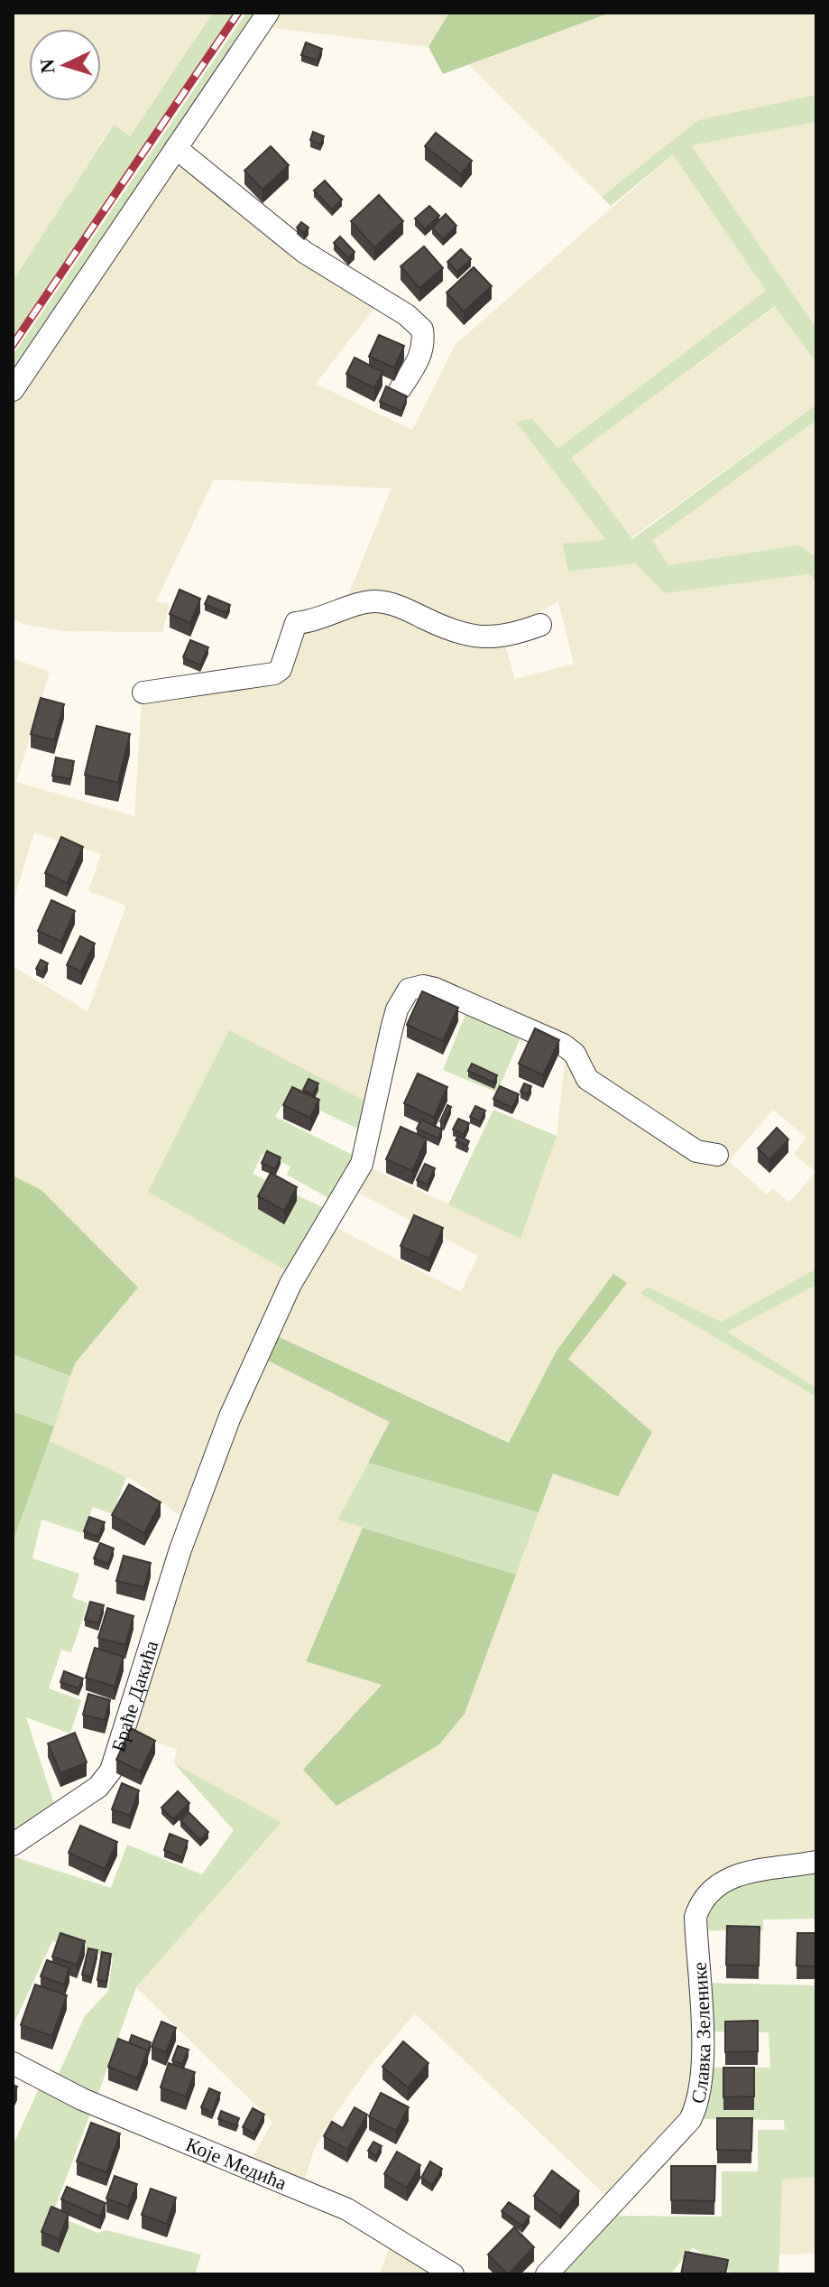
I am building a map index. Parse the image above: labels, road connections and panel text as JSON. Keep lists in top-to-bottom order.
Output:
{
  "streets": {
    "street": ["Браће Дакића", "Славка Зеленике", "Које Медића"]
  },
  "north": "left"
}
